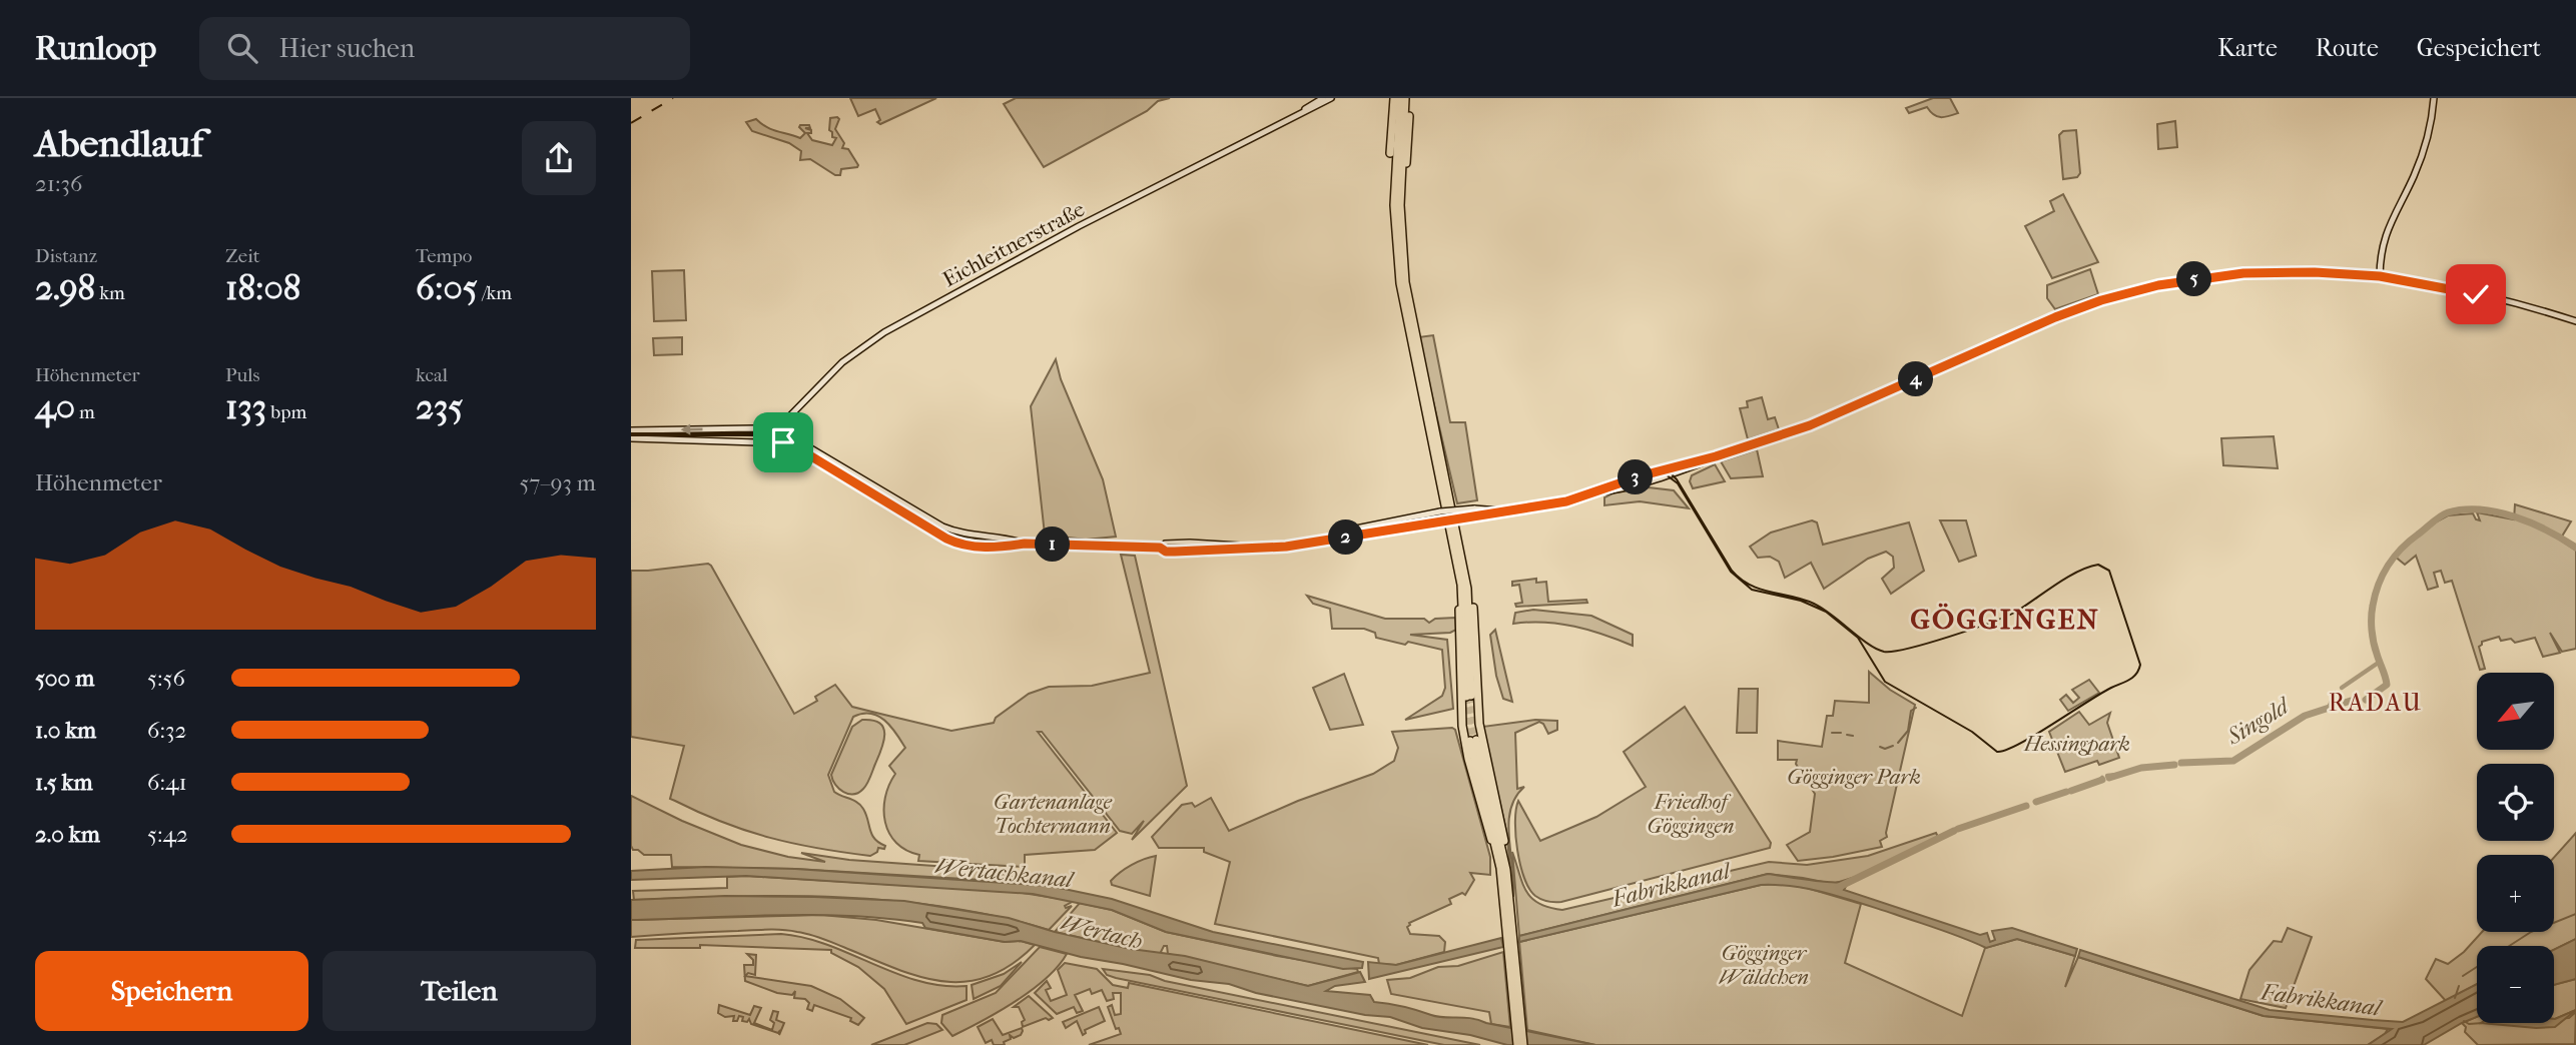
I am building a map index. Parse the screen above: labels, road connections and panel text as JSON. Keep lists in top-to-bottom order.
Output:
{
  "streets": {
    "main road": ["Eichleitnerstraße"]
  },
  "districts": ["GÖGGINGEN", "RADAU"],
  "water": [
    "Singold",
    "Wertachkanal",
    "Fabrikkanal",
    "Wertach"
  ],
  "parks": [
    "Hessingpark",
    "Gögginger Park",
    "Gartenanlage Tochtermann",
    "Friedhof Göggingen",
    "Gögginger Wäldchen"
  ],
  "north": "bottom left",
  "page": {
    "header": "Runloop",
    "search": "Hier suchen",
    "nav": ["Karte", "Route", "Gespeichert"],
    "heading": ["Abendlauf", "21:36"],
    "stats": [
      ["Distanz", "2.98 km"],
      ["Zeit", "18:08"],
      ["Tempo", "6:05 /km"],
      ["Höhenmeter", "40 m"],
      ["Puls", "133 bpm"],
      ["kcal", "235"]
    ],
    "pins": [
      "5",
      "4",
      "3",
      "2",
      "1"
    ],
    "chart": ["Höhenmeter", "57–93 m"],
    "list": [
      {
        "name": "500 m",
        "note": "5:56"
      },
      {
        "name": "1.0 km",
        "note": "6:32"
      },
      {
        "name": "1.5 km",
        "note": "6:41"
      },
      {
        "name": "2.0 km",
        "note": "5:42"
      }
    ],
    "map_buttons": ["+", "−"],
    "buttons": ["Speichern", "Teilen"]
  }
}
